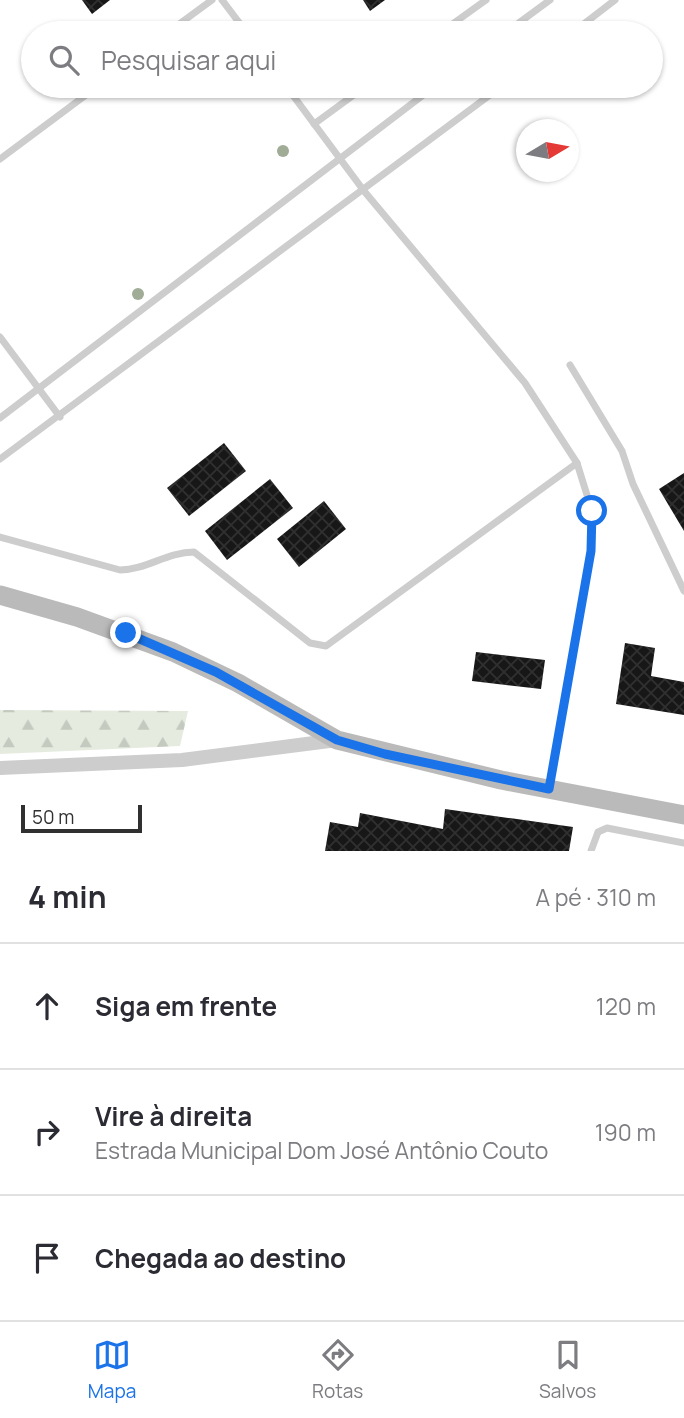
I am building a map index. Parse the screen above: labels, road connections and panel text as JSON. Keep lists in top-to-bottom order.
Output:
{
  "scale_bar": "50 m",
  "north": "right",
  "page": {
    "search": "Pesquisar aqui",
    "scale": "50 m",
    "heading": ["4 min", "A pé · 310 m"],
    "list": [
      ["Siga em frente", "120 m"],
      ["Vire à direita", "Estrada Municipal Dom José Antônio Couto", "190 m"],
      "Chegada ao destino"
    ],
    "nav": ["Mapa", "Rotas", "Salvos"]
  }
}
